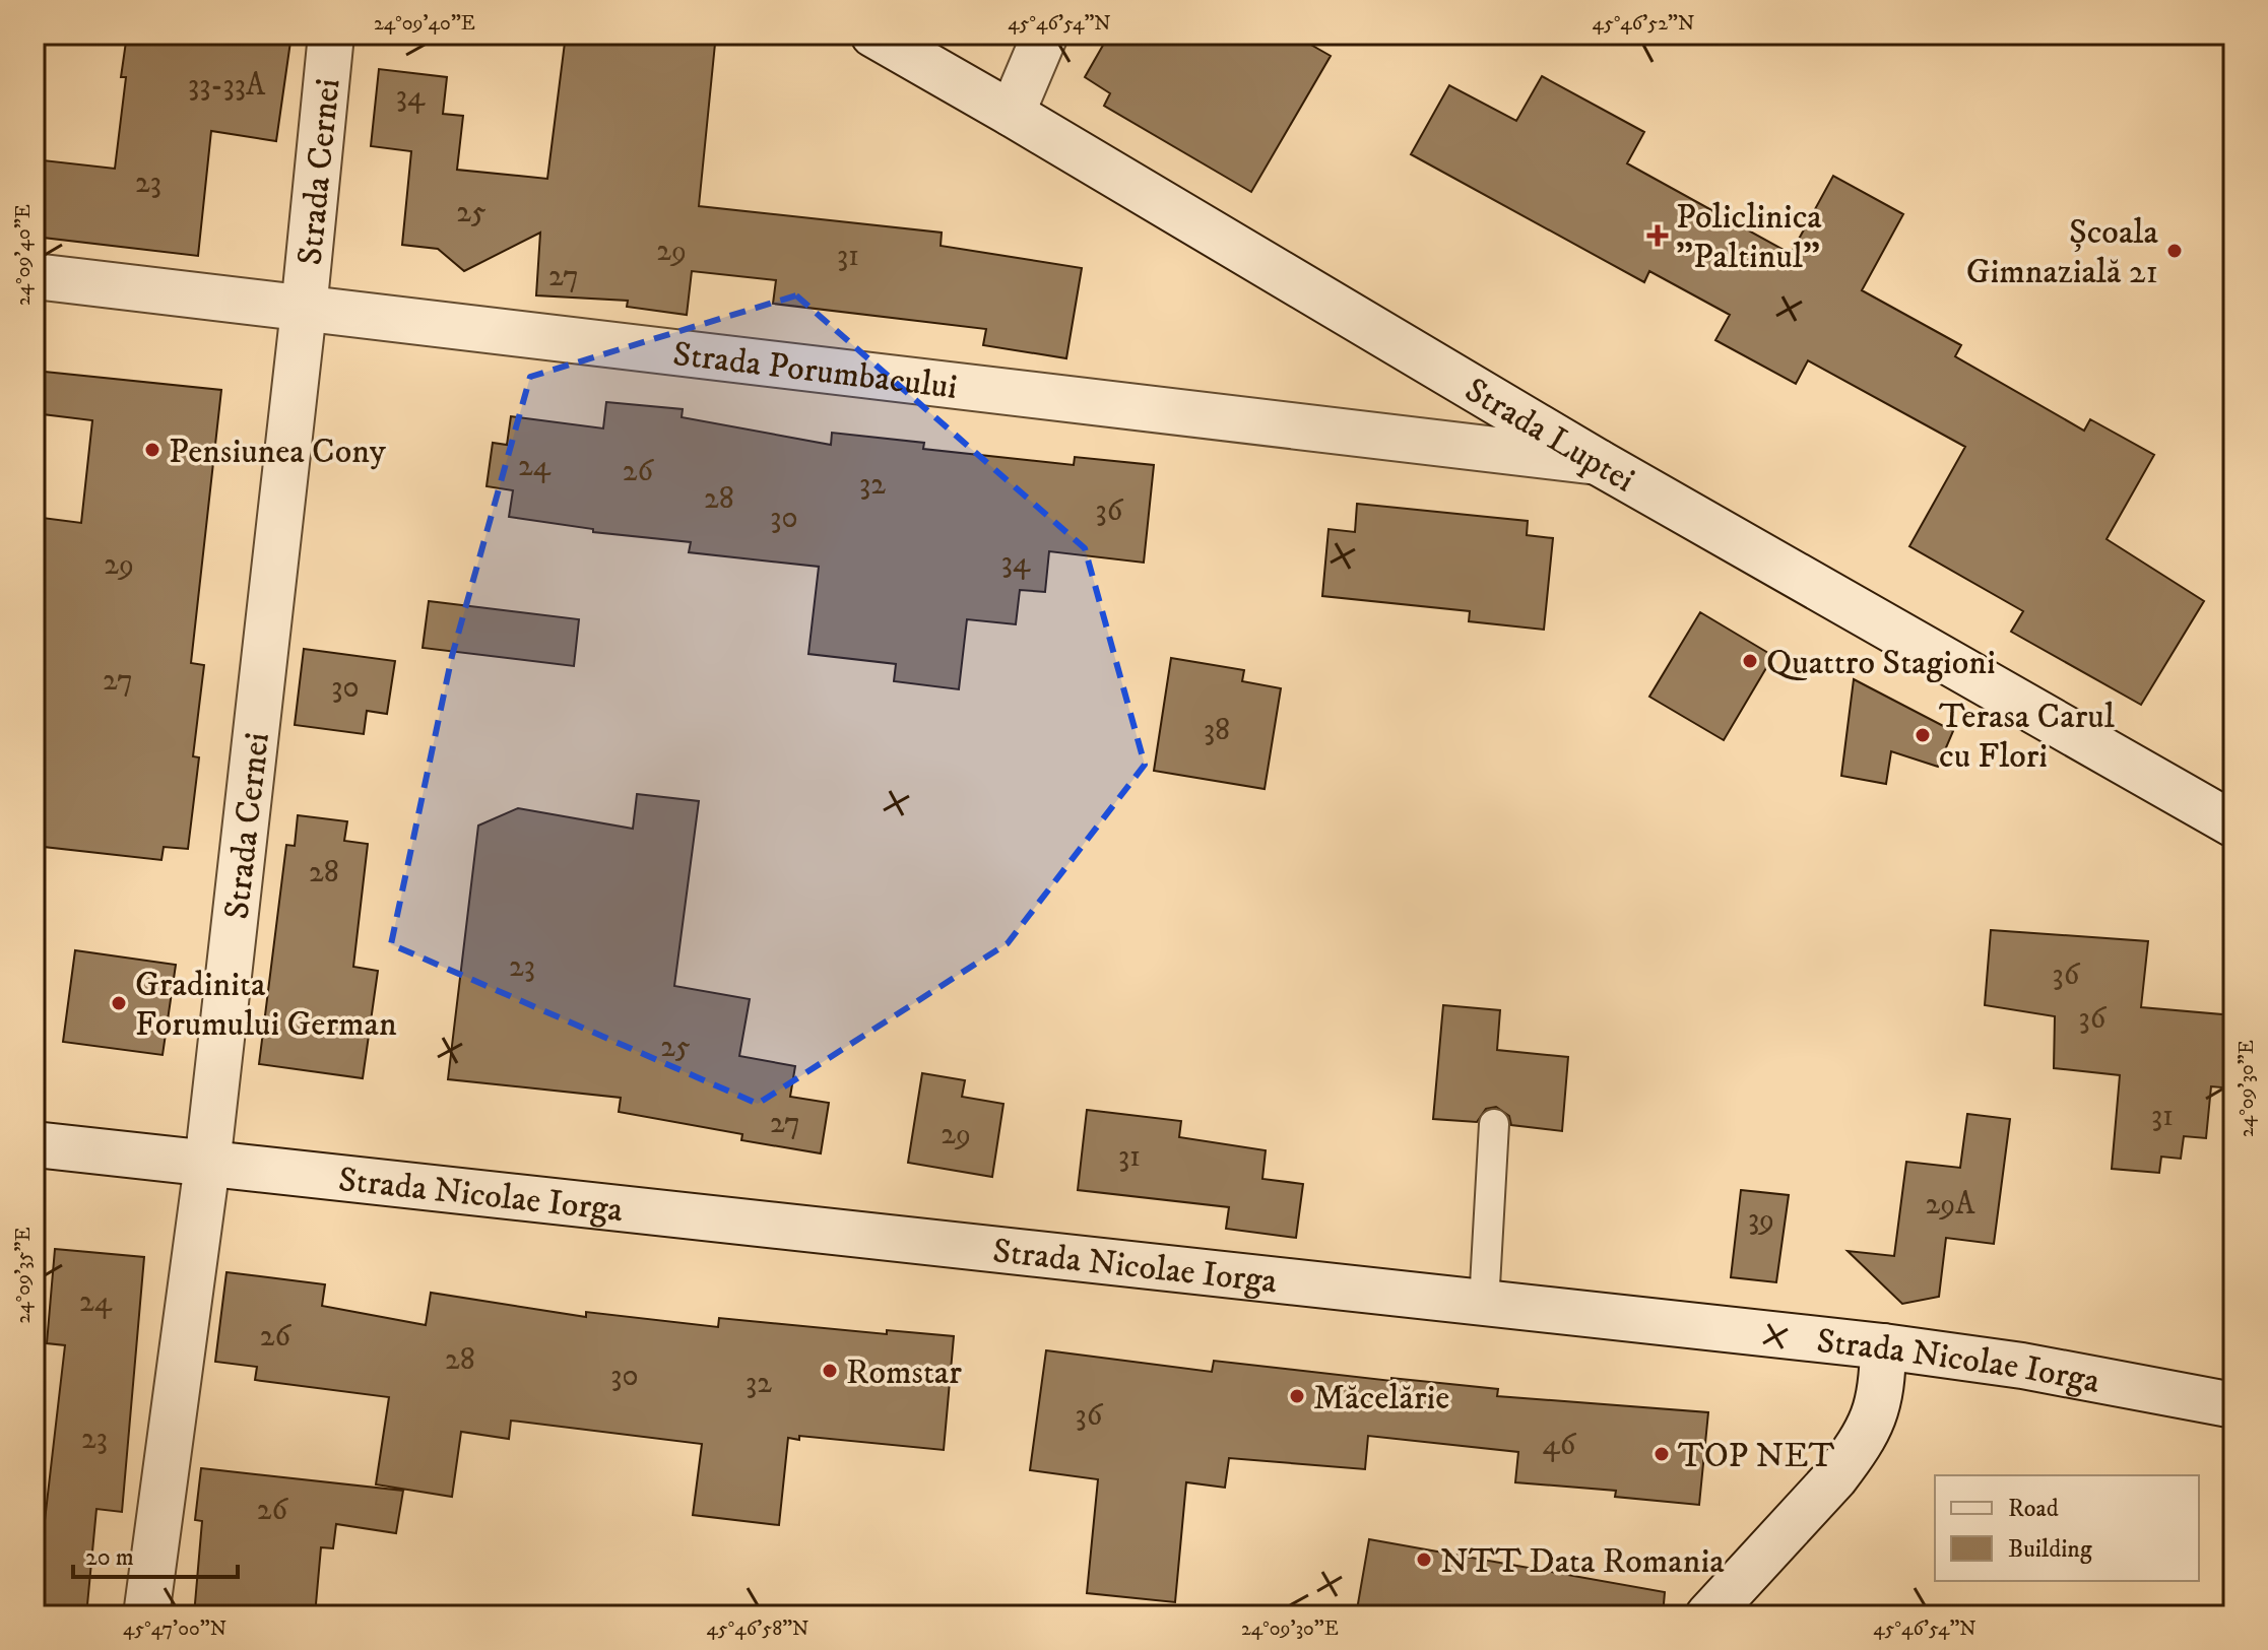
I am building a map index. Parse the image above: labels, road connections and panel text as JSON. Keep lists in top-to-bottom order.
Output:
{
  "streets": {
    "street": [
      "Strada Cernei",
      "Strada Porumbacului",
      "Strada Luptei",
      "Strada Nicolae Iorga"
    ]
  },
  "crossings": [
    ["Strada Cernei", "Strada Porumbacului"],
    ["Strada Cernei", "Strada Nicolae Iorga"],
    ["Strada Porumbacului", "Strada Luptei"]
  ],
  "places": {
    "health": ["Policlinica \"Paltinul\""],
    "other": [
      "Școala Gimnazială 21",
      "Pensiunea Cony",
      "Quattro Stagioni",
      "Terasa Carul cu Flori",
      "Gradinita Forumului German",
      "Romstar",
      "Măcelărie",
      "TOP NET",
      "NTT Data Romania"
    ]
  },
  "house_numbers": [
    "33-33A",
    "34",
    "23",
    "25",
    "29",
    "31",
    "27",
    "24",
    "26",
    "32",
    "28",
    "36",
    "30",
    "34",
    "29",
    "27",
    "30",
    "38",
    "28",
    "23",
    "36",
    "36",
    "25",
    "31",
    "27",
    "29",
    "31",
    "29A",
    "39",
    "24",
    "26",
    "28",
    "30",
    "32",
    "36",
    "23",
    "46",
    "26"
  ],
  "legend": ["Road", "Building"],
  "scale_bar": "20 m",
  "coordinates": [
    "24°09'40\"E",
    "45°46'54\"N",
    "45°46'52\"N",
    "24°09'30\"E",
    "24°09'35\"E",
    "45°47'00\"N",
    "45°46'58\"N"
  ]
}
